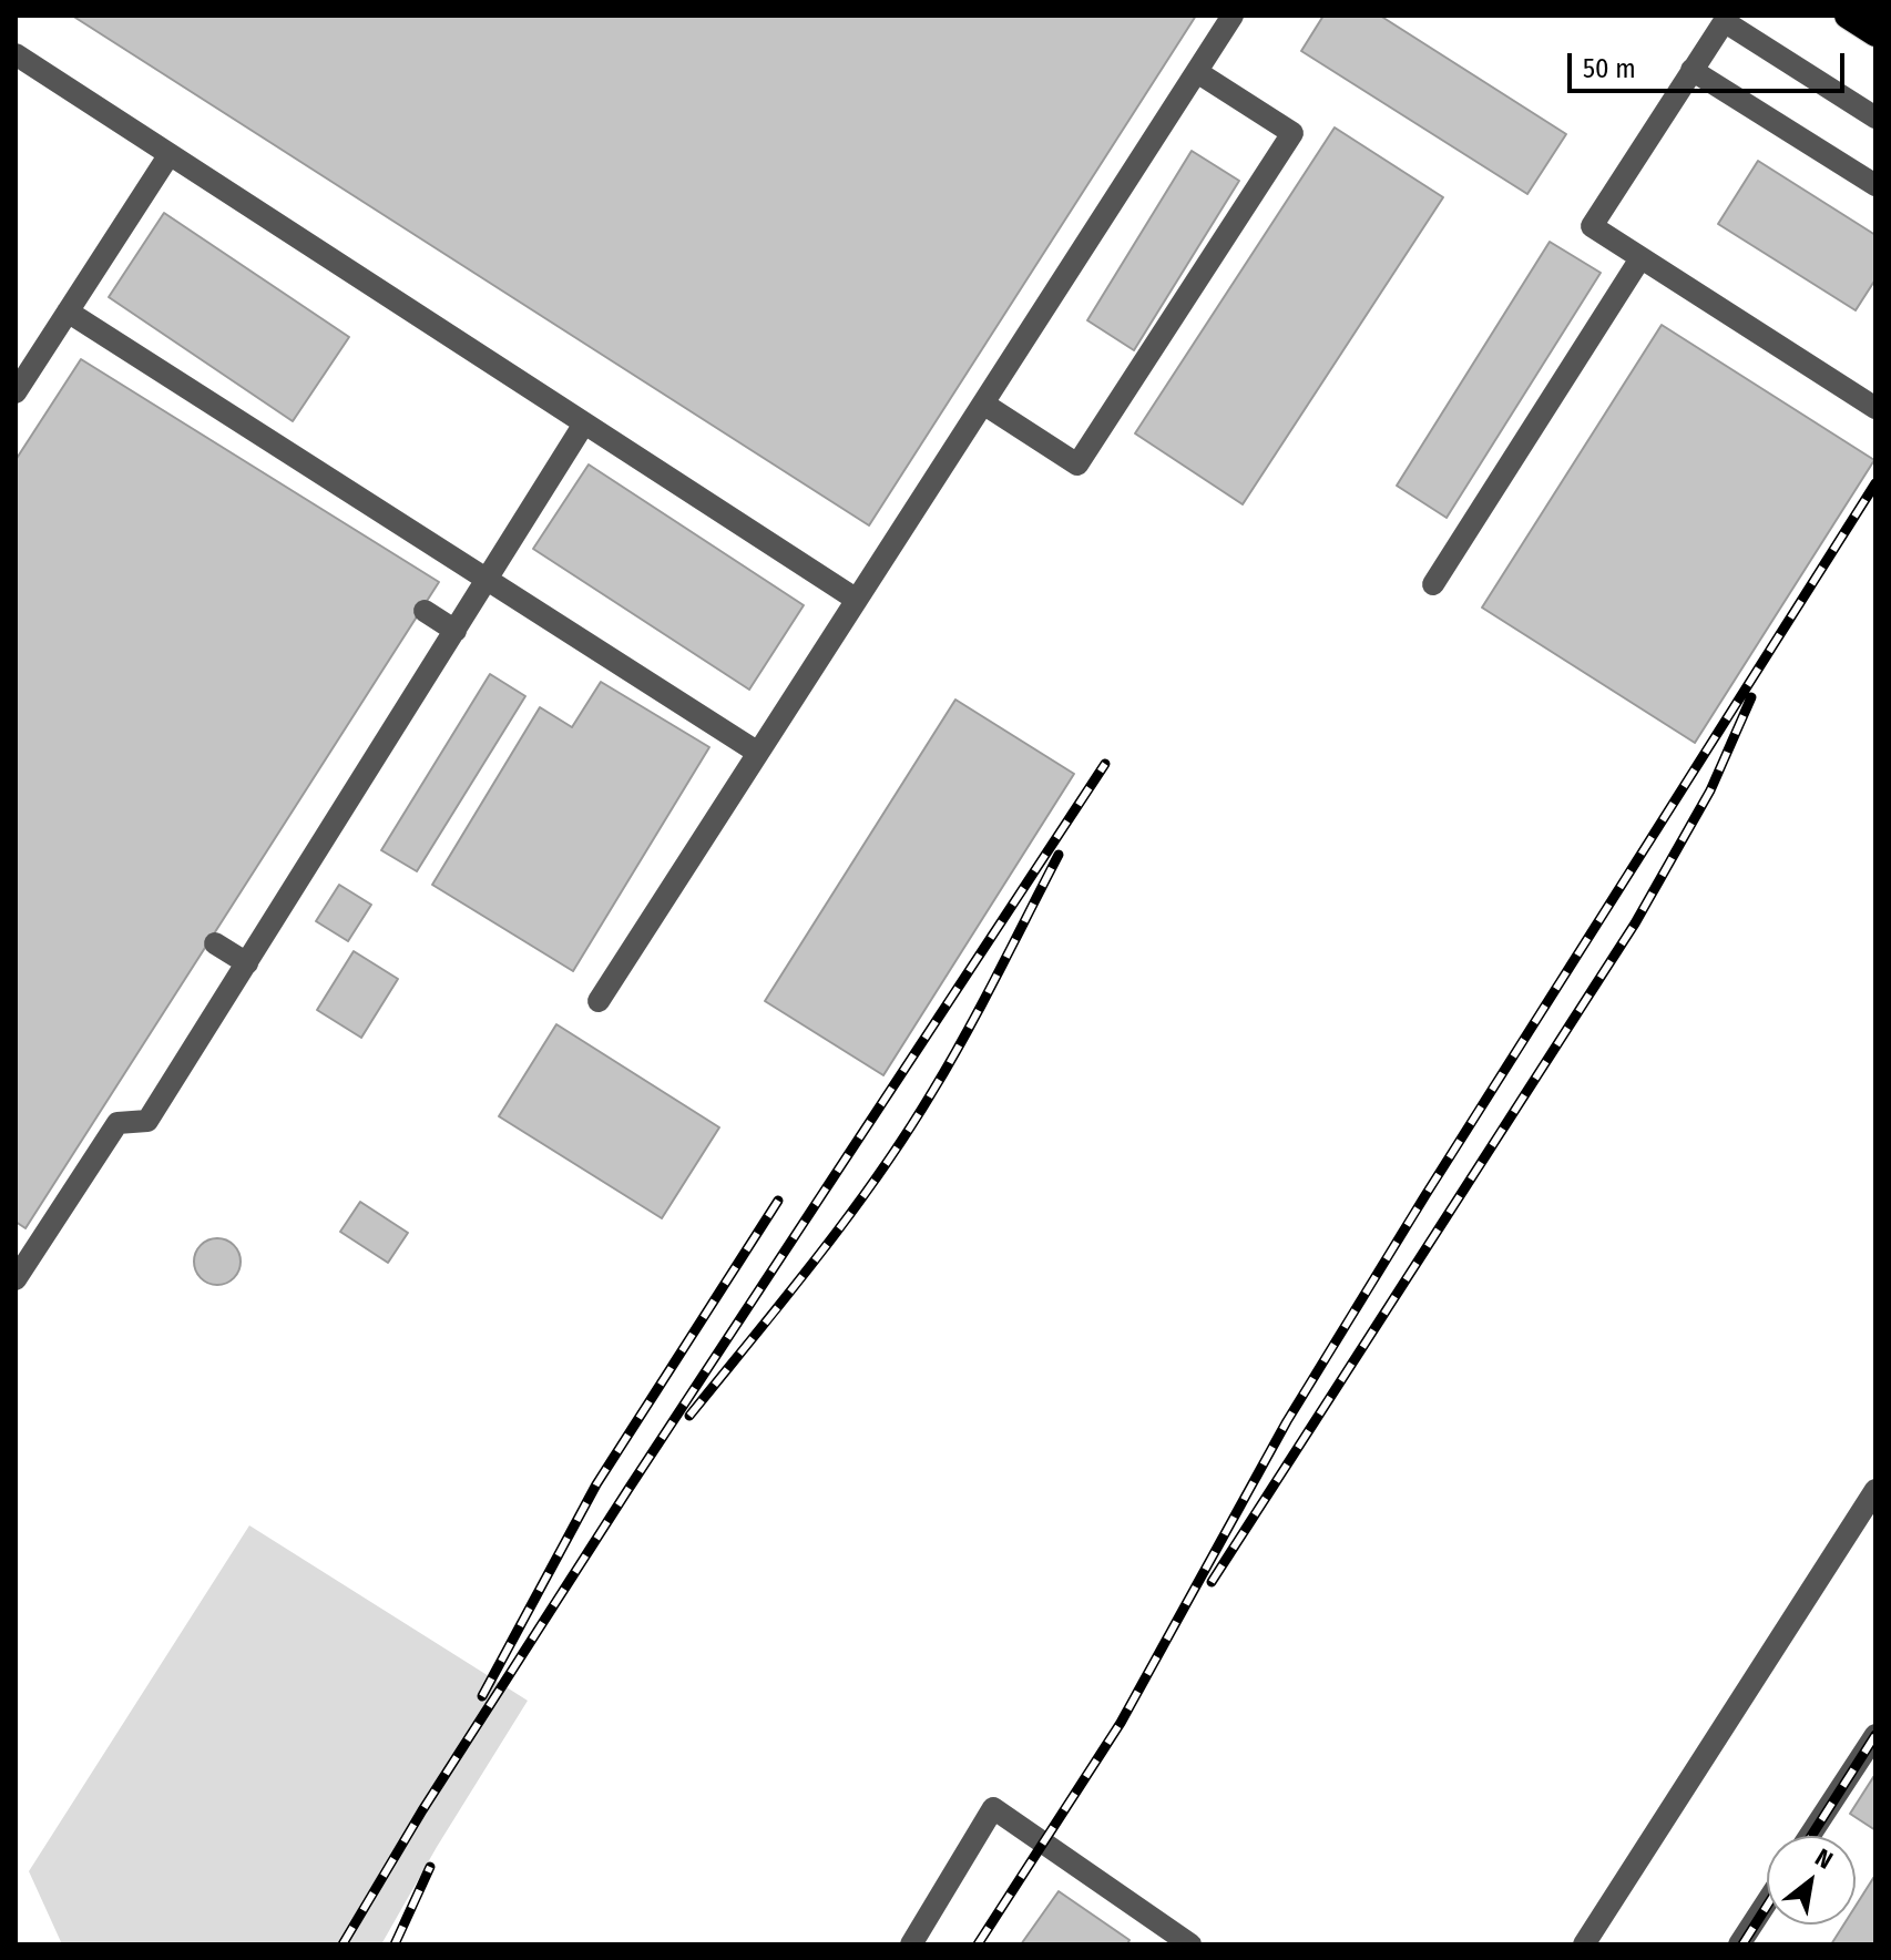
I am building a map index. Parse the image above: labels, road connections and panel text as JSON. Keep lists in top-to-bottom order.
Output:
{
  "scale_bar": "50 m",
  "north": "top right"
}
